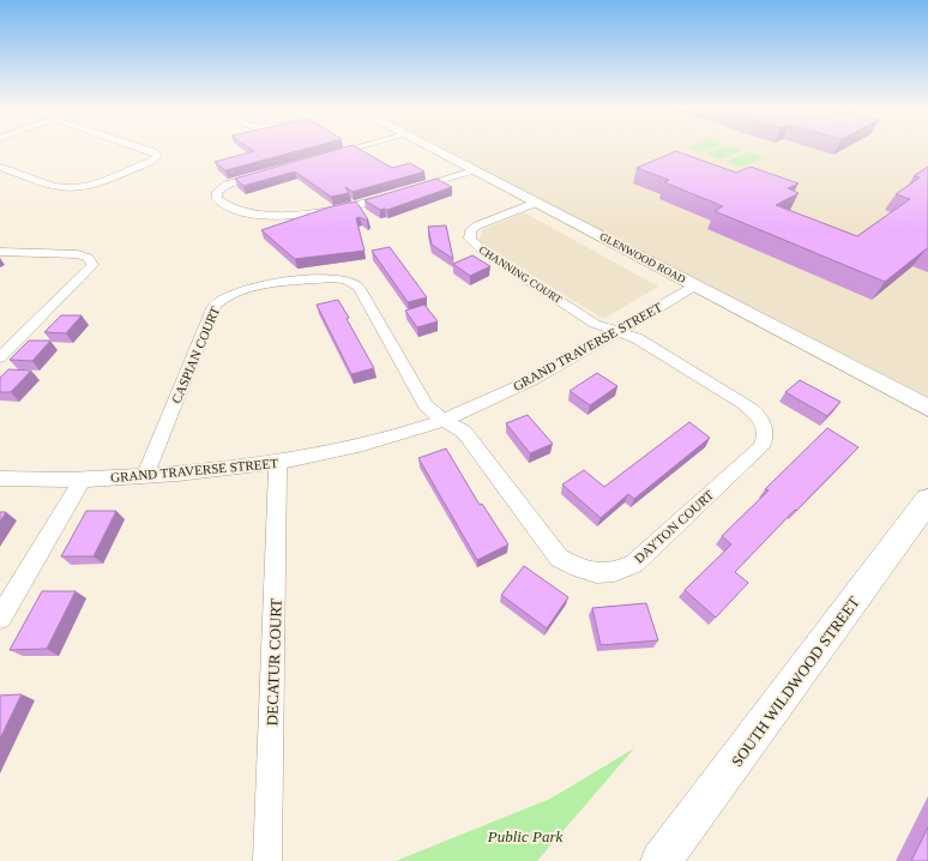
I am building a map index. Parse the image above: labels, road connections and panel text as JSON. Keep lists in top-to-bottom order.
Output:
{
  "streets": {
    "street": [
      "GLENWOOD ROAD",
      "CHANNING COURT",
      "GRAND TRAVERSE STREET",
      "CASPIAN COURT",
      "DAYTON COURT",
      "DECATUR COURT",
      "SOUTH WILDWOOD STREET"
    ]
  },
  "crossings": [
    ["GLENWOOD ROAD", "CHANNING COURT"],
    ["GLENWOOD ROAD", "GRAND TRAVERSE STREET"],
    ["CHANNING COURT", "GRAND TRAVERSE STREET"],
    ["CHANNING COURT", "DAYTON COURT"],
    ["GRAND TRAVERSE STREET", "CASPIAN COURT"],
    ["GRAND TRAVERSE STREET", "DAYTON COURT"],
    ["GRAND TRAVERSE STREET", "DECATUR COURT"],
    ["CASPIAN COURT", "DAYTON COURT"]
  ],
  "parks": ["Public Park"]
}
